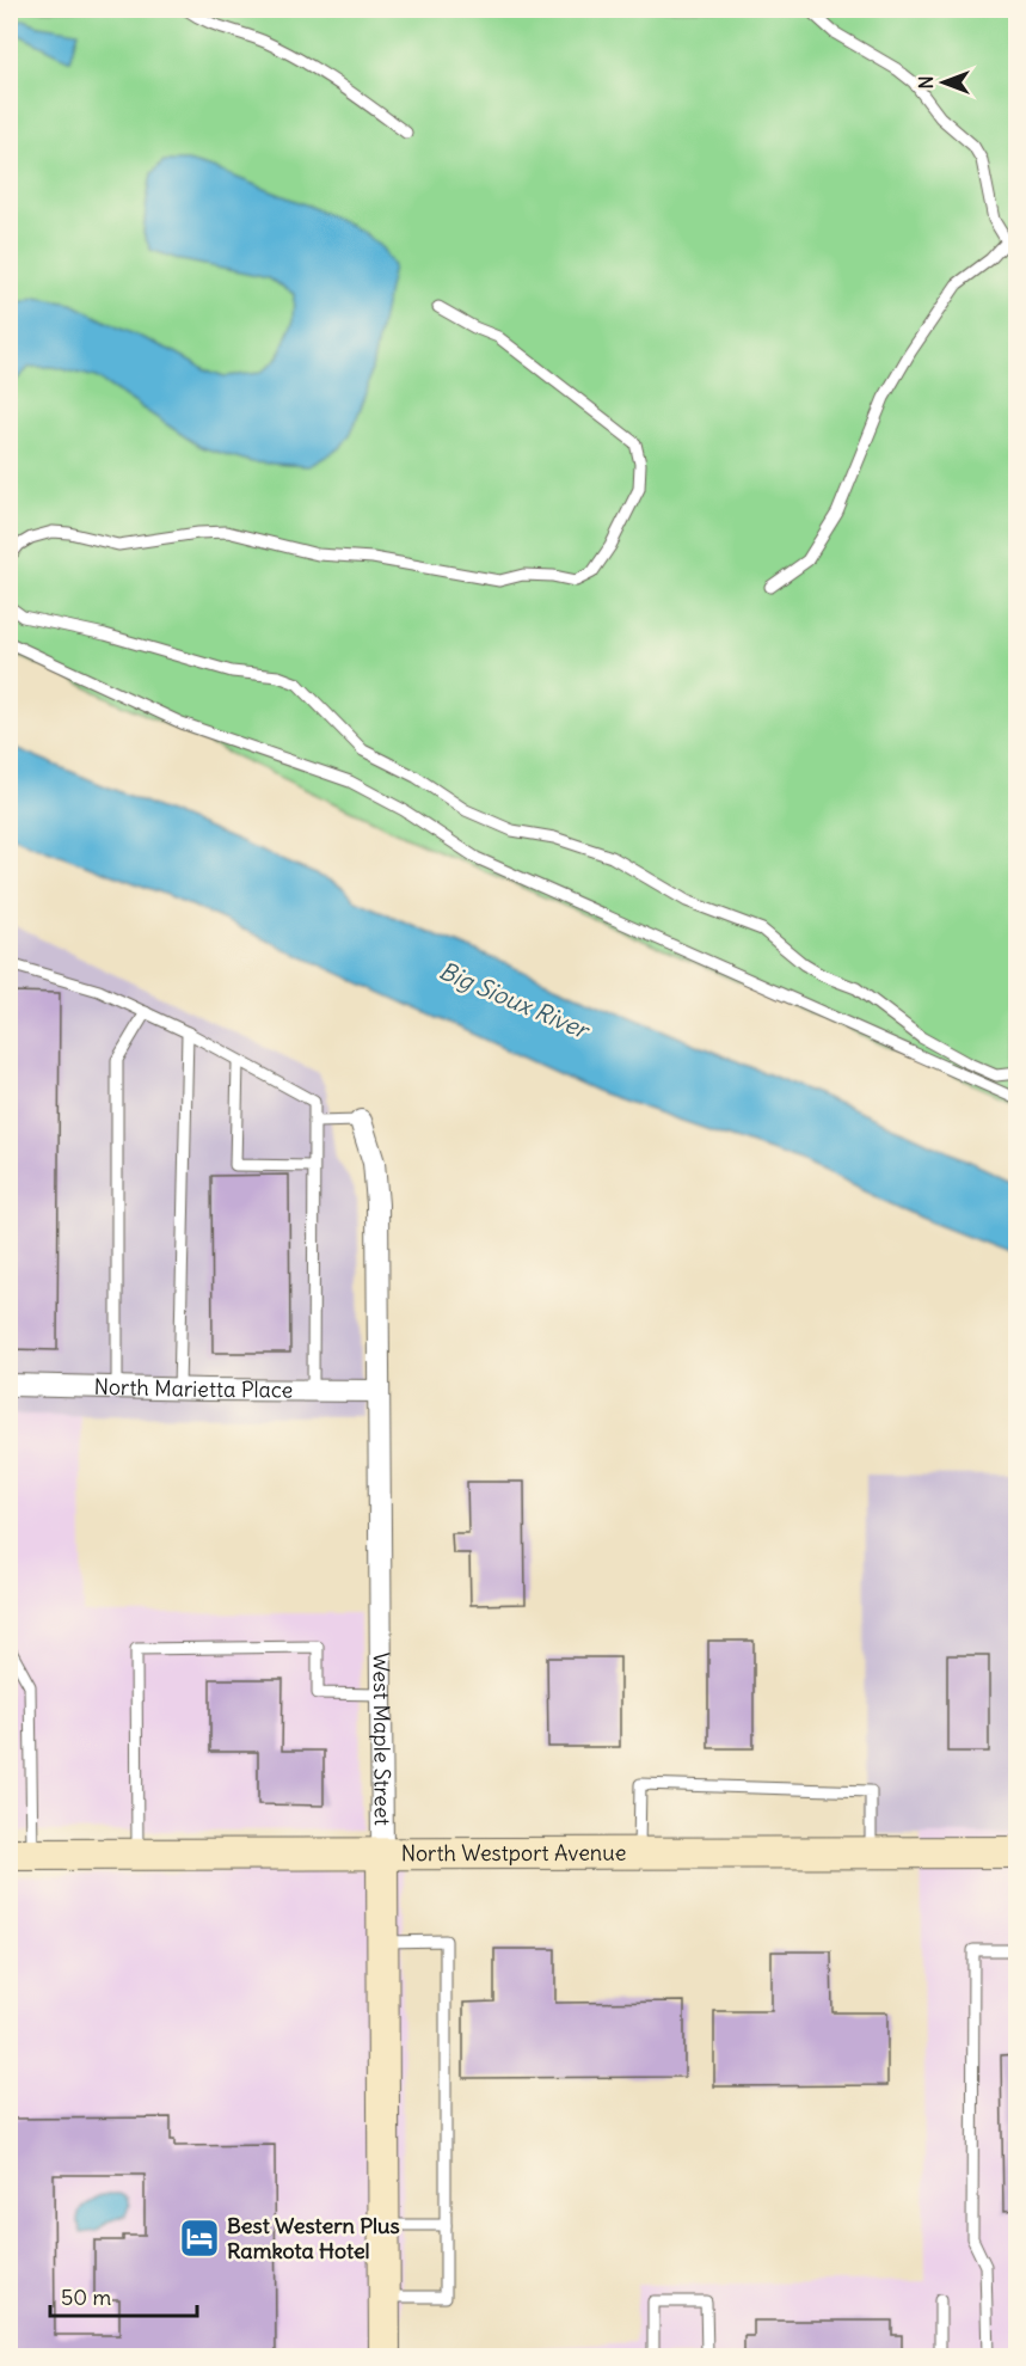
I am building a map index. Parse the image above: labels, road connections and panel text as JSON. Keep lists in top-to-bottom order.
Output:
{
  "streets": {
    "main road": ["West Maple Street", "North Westport Avenue"],
    "street": ["North Marietta Place"]
  },
  "crossings": [
    ["North Marietta Place", "West Maple Street"],
    ["West Maple Street", "North Westport Avenue"]
  ],
  "water": ["Big Sioux River"],
  "places": {
    "hotel": ["Best Western Plus Ramkota Hotel"]
  },
  "scale_bar": "50 m",
  "north": "left"
}
